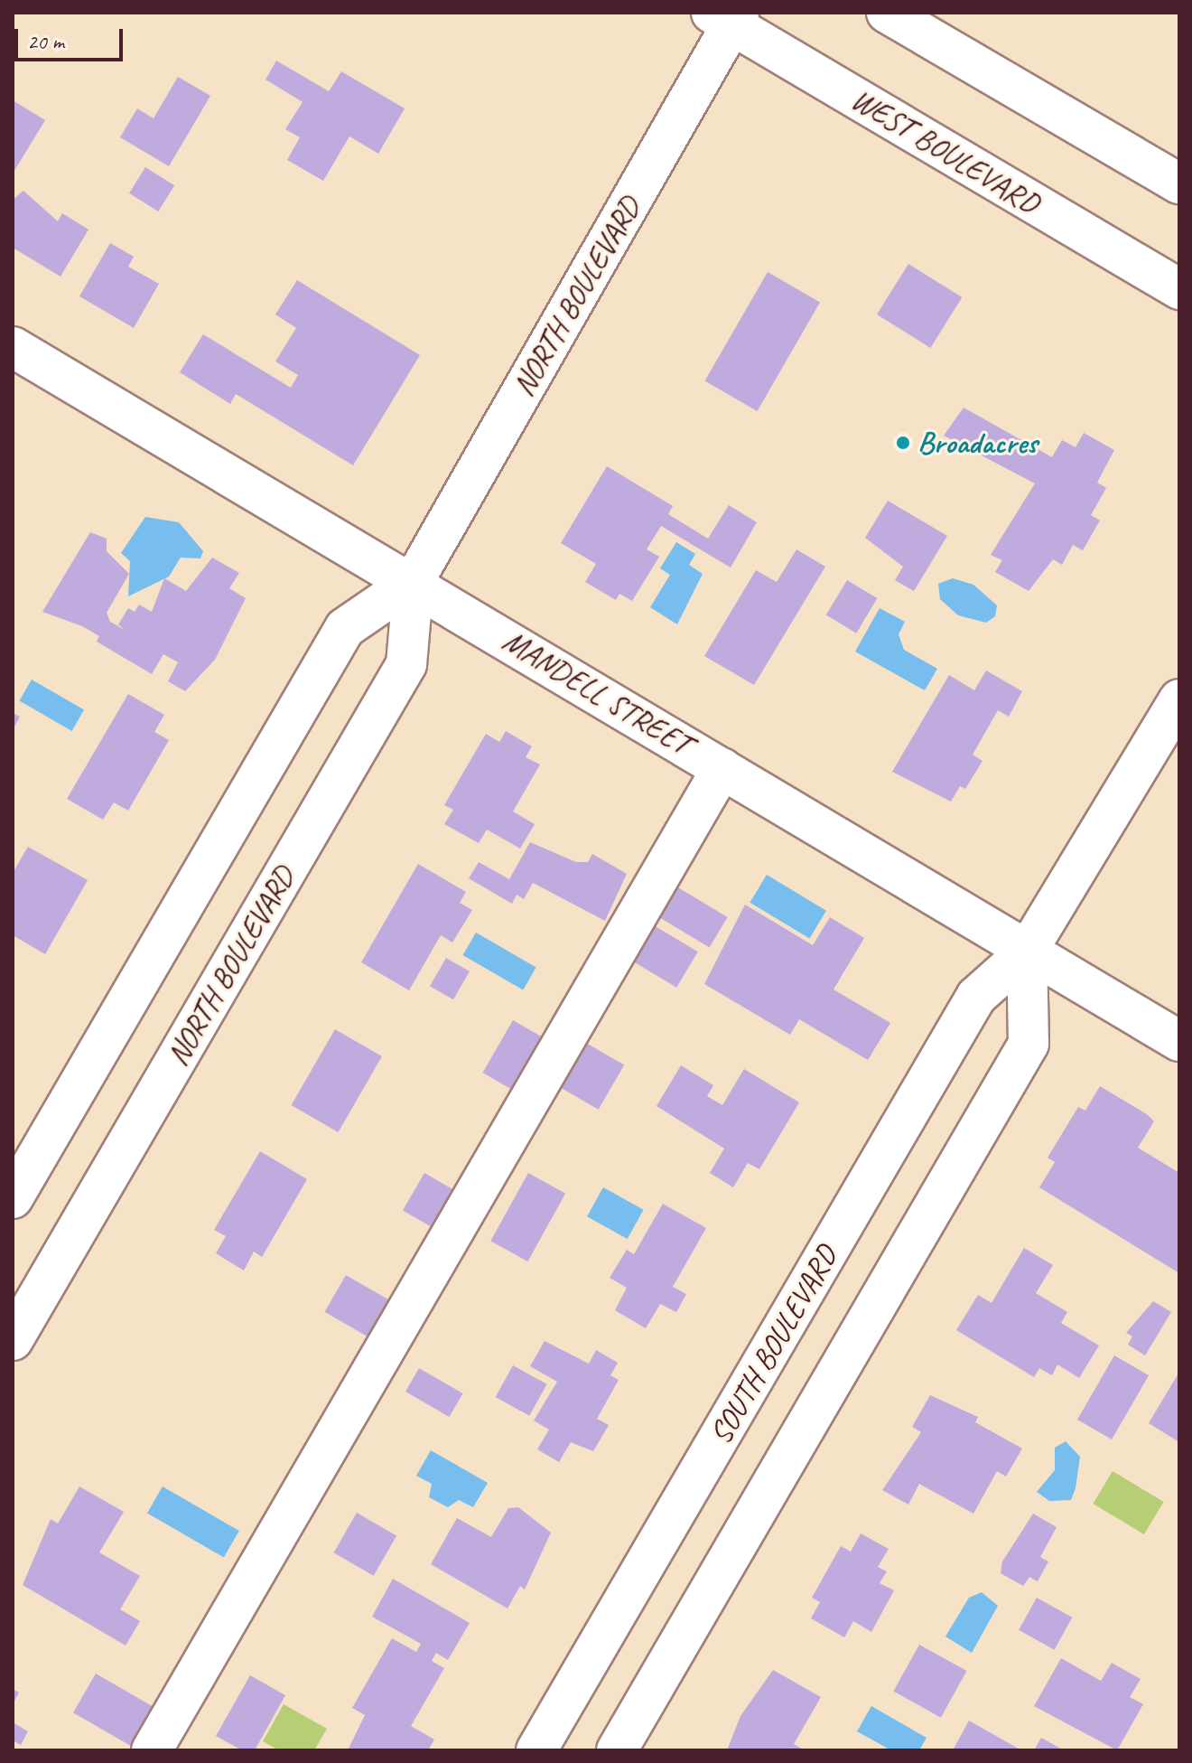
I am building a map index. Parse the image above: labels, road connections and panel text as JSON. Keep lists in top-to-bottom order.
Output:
{
  "streets": {
    "street": [
      "WEST BOULEVARD",
      "NORTH BOULEVARD",
      "MANDELL STREET",
      "SOUTH BOULEVARD"
    ]
  },
  "crossings": [
    ["WEST BOULEVARD", "NORTH BOULEVARD"],
    ["NORTH BOULEVARD", "MANDELL STREET"],
    ["MANDELL STREET", "SOUTH BOULEVARD"]
  ],
  "places": ["Broadacres"],
  "scale_bar": "20 m"
}
